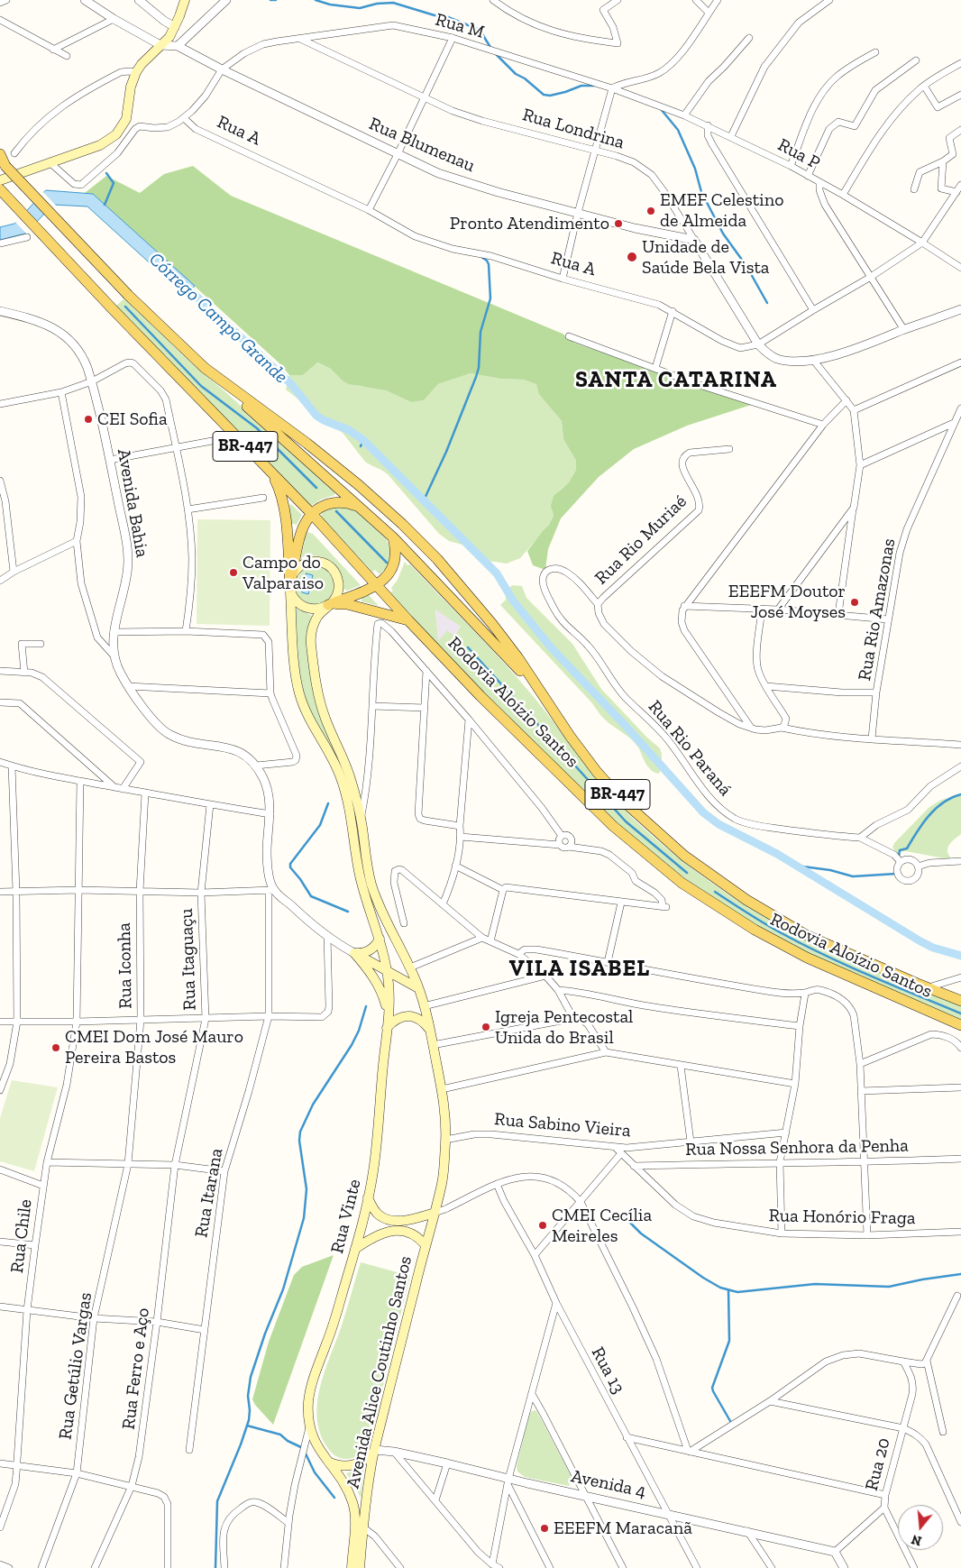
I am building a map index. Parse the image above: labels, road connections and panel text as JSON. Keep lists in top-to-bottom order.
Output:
{
  "streets": {
    "main road": [
      "BR-447",
      "Rodovia Aloízio Santos",
      "Rua Vinte",
      "Avenida Alice Coutinho Santos"
    ],
    "street": [
      "Rua M",
      "Rua Londrina",
      "Rua A",
      "Rua Blumenau",
      "Rua P",
      "Avenida Bahia",
      "Rua Rio Muriaé",
      "Rua Rio Amazonas",
      "Rua Rio Paraná",
      "Rua Itaguaçu",
      "Rua Iconha",
      "Rua Sabino Vieira",
      "Rua Nossa Senhora da Penha",
      "Rua Itarana",
      "Rua Honório Fraga",
      "Rua Chile",
      "Rua Getúlio Vargas",
      "Rua Ferro e Aço",
      "Rua 13",
      "Rua 20",
      "Avenida 4"
    ]
  },
  "crossings": [
    ["Rua M", "Rua Londrina"],
    ["Rua M", "Rua Blumenau"],
    ["Rua M", "Rua P"],
    ["Rua Londrina", "Rua A"],
    ["Rua Londrina", "Rua Blumenau"],
    ["Avenida Bahia", "Rua Itarana"],
    ["Rua Rio Muriaé", "Rua Rio Amazonas"],
    ["Rua Rio Muriaé", "Rua Rio Paraná"],
    ["Rua Itaguaçu", "Rua Ferro e Aço"],
    ["Rua Iconha", "Rua Getúlio Vargas"],
    ["Rua Sabino Vieira", "Rua Honório Fraga"],
    ["Rua Sabino Vieira", "Avenida Alice Coutinho Santos"],
    ["Rua Nossa Senhora da Penha", "Rua Honório Fraga"],
    ["Rua Vinte", "Avenida Alice Coutinho Santos"],
    ["Rua 13", "Avenida 4"],
    ["Avenida Alice Coutinho Santos", "Avenida 4"]
  ],
  "districts": ["SANTA CATARINA", "VILA ISABEL"],
  "water": ["Córrego Campo Grande"],
  "places": [
    "EMEF Celestino de Almeida",
    "Pronto Atendimento",
    "Unidade de Saúde Bela Vista",
    "CEI Sofia",
    "Campo do Valparaiso",
    "EEEFM Doutor José Moyses",
    "Igreja Pentecostal Unida do Brasil",
    "CMEI Dom José Mauro Pereira Bastos",
    "CMEI Cecília Meireles",
    "EEEFM Maracanã"
  ],
  "north": "bottom"
}
